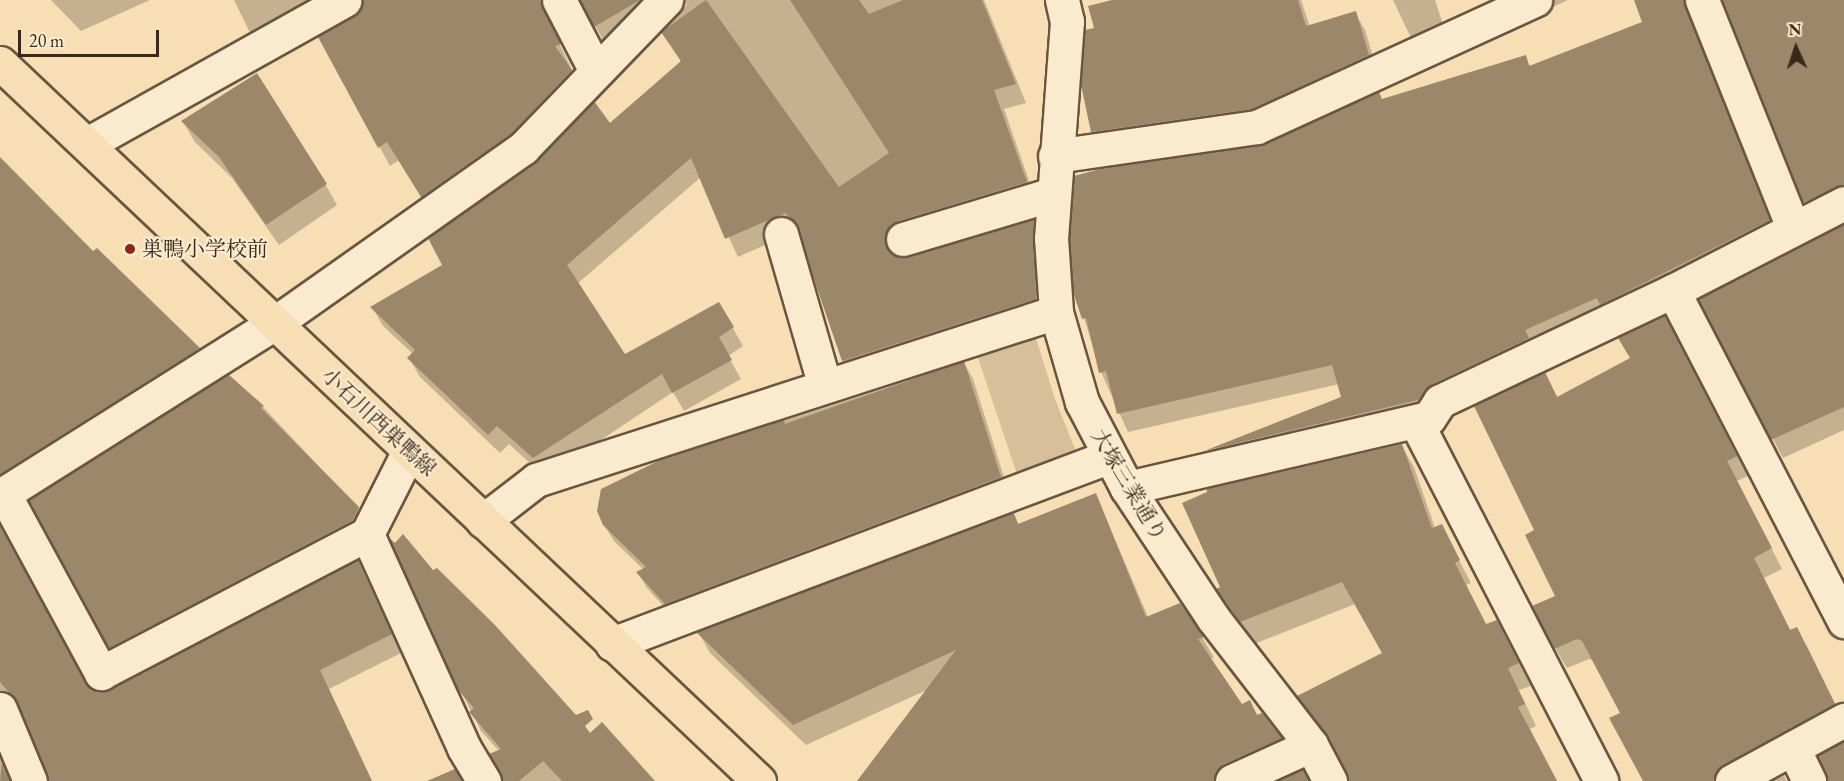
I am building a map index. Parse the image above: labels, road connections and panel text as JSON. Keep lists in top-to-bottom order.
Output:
{
  "streets": {
    "main road": ["小石川西巣鴨線"],
    "street": ["大塚三業通り"]
  },
  "places": ["巣鴨小学校前"],
  "scale_bar": "20 m",
  "north": "top"
}
